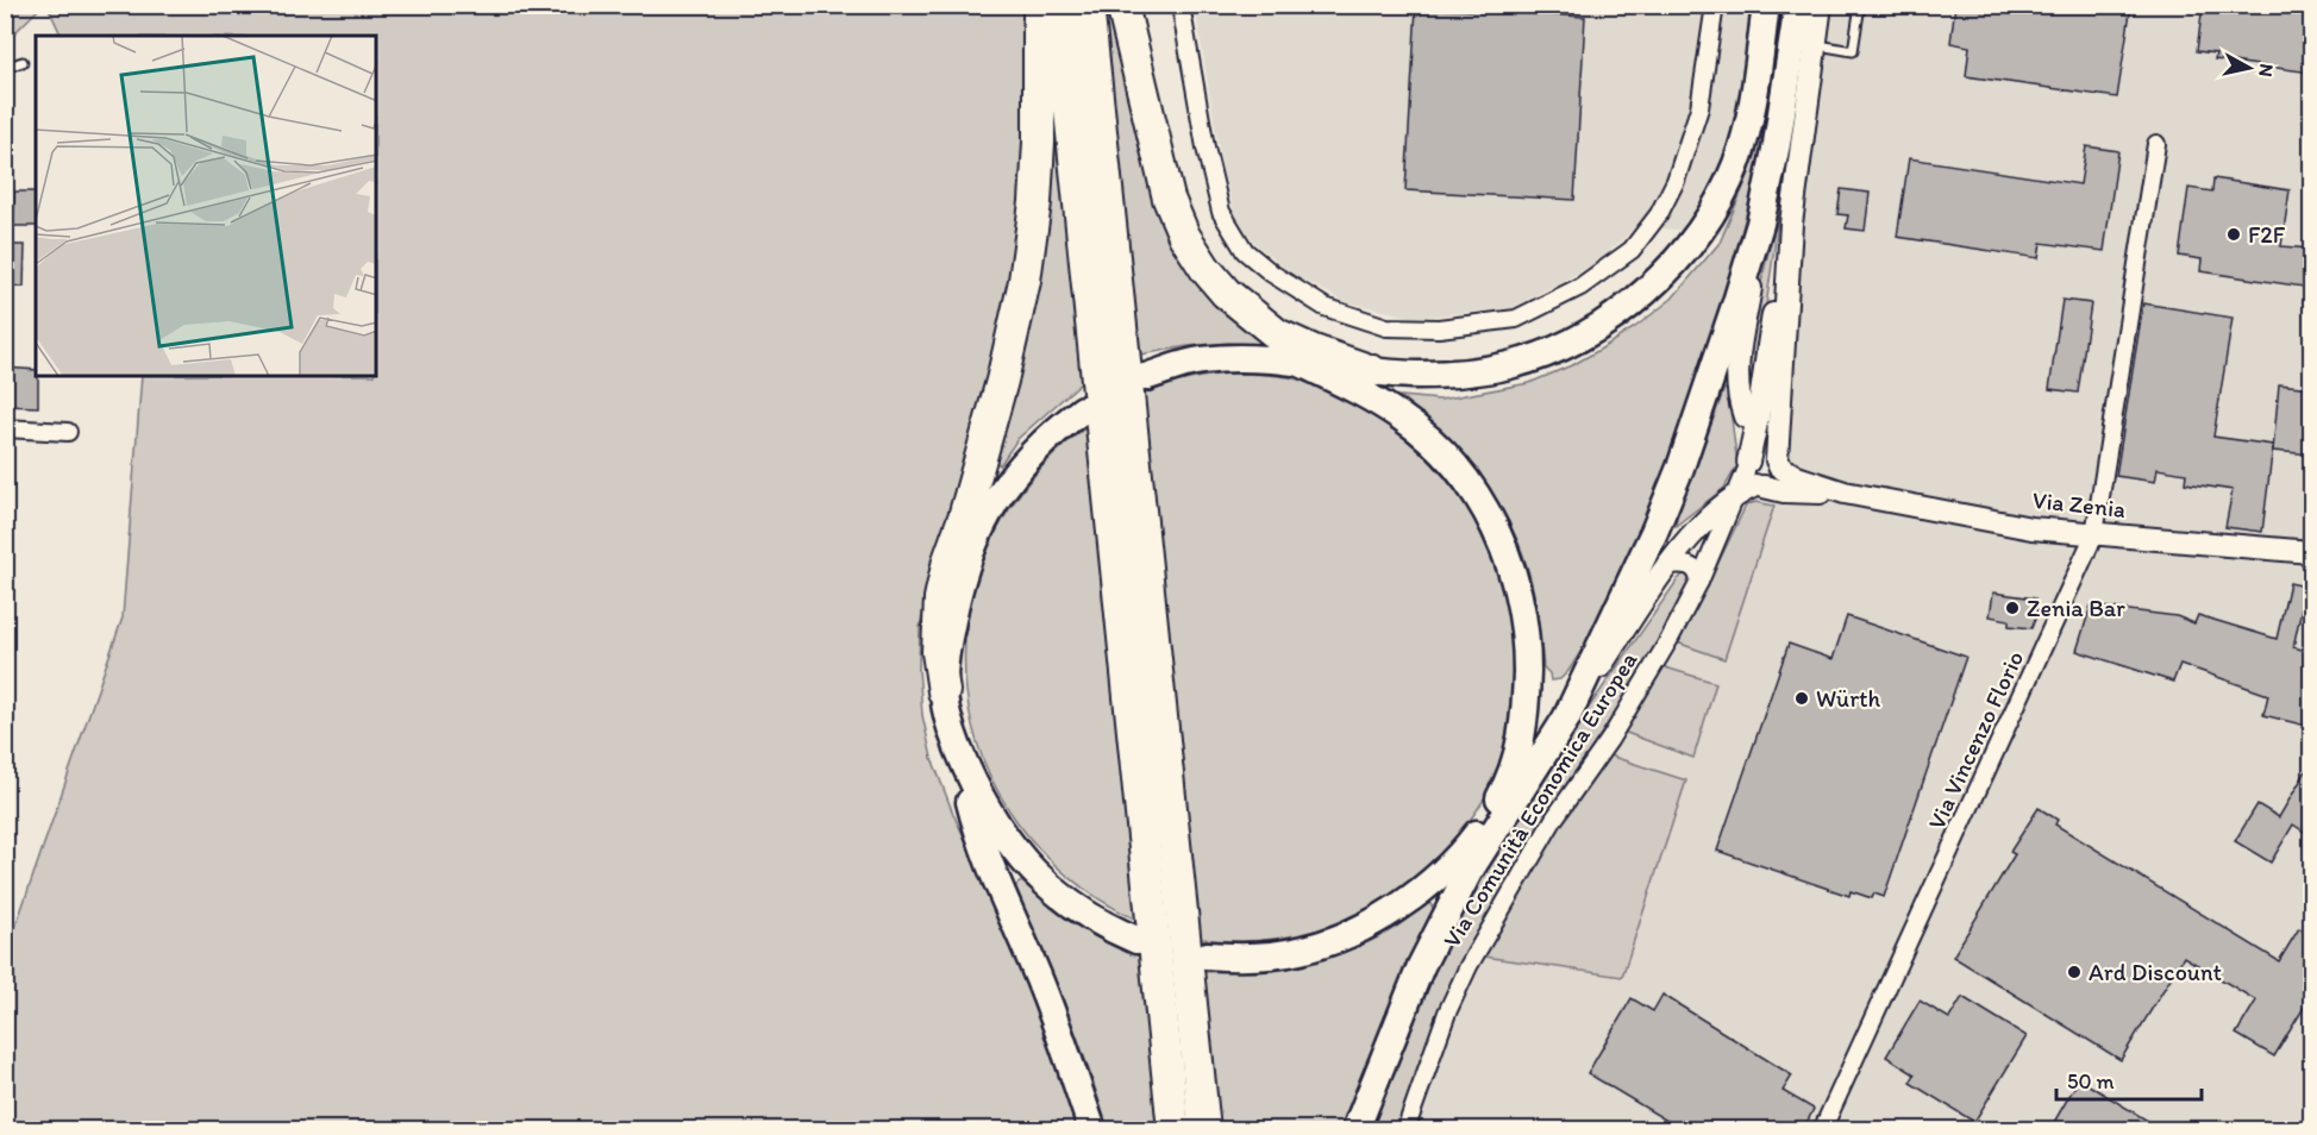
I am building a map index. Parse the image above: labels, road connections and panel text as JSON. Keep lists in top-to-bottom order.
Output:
{
  "streets": {
    "street": ["Via Zenia", "Via Vincenzo Florio", "Via Comunità Economica Europea"]
  },
  "crossings": [
    ["Via Zenia", "Via Vincenzo Florio"]
  ],
  "places": [
    "F2F",
    "Zenia Bar",
    "Würth",
    "Ard Discount"
  ],
  "scale_bar": "50 m",
  "north": "right"
}
